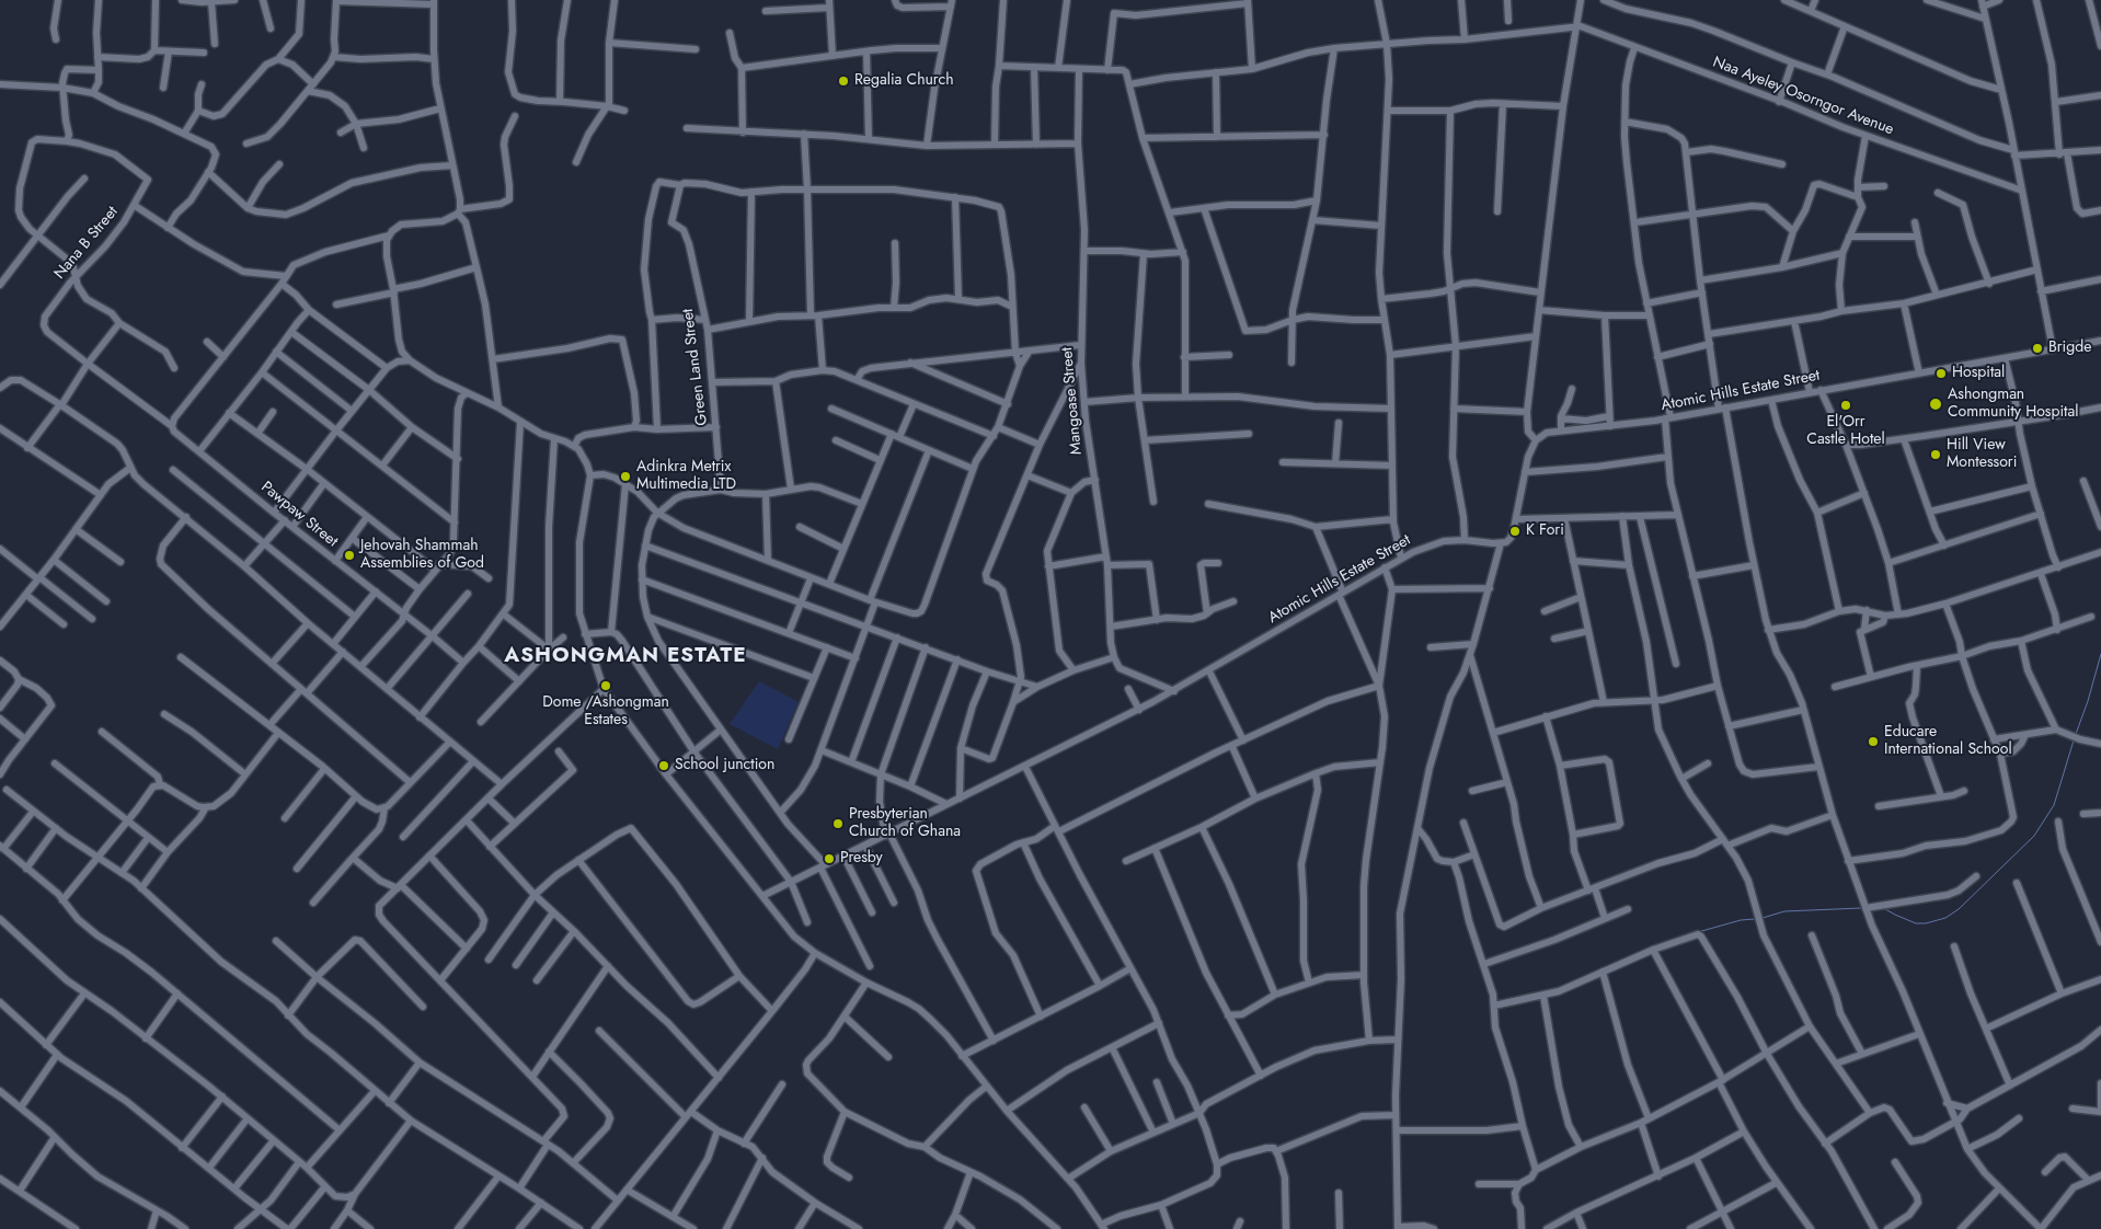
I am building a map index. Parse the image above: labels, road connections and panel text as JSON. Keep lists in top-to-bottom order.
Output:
{
  "streets": {
    "street": [
      "Naa Ayeley Osorngor Avenue",
      "Nana B Street",
      "Green Land Street",
      "Atomic Hills Estate Street",
      "Mangoase Street",
      "Pawpaw Street"
    ]
  },
  "crossings": [
    ["Nana B Street", "Pawpaw Street"]
  ],
  "districts": ["ASHONGMAN ESTATE"],
  "places": [
    "Regalia Church",
    "Brigde",
    "Hospital",
    "Ashongman Community Hospital",
    "El'Orr Castle Hotel",
    "Hill View Montessori",
    "Adinkra Metrix Multimedia LTD",
    "K Fori",
    "Jehovah Shammah Assemblies of God",
    "Dome /Ashongman Estates",
    "Educare International School",
    "School junction",
    "Presbyterian Church of Ghana",
    "Presby"
  ]
}
